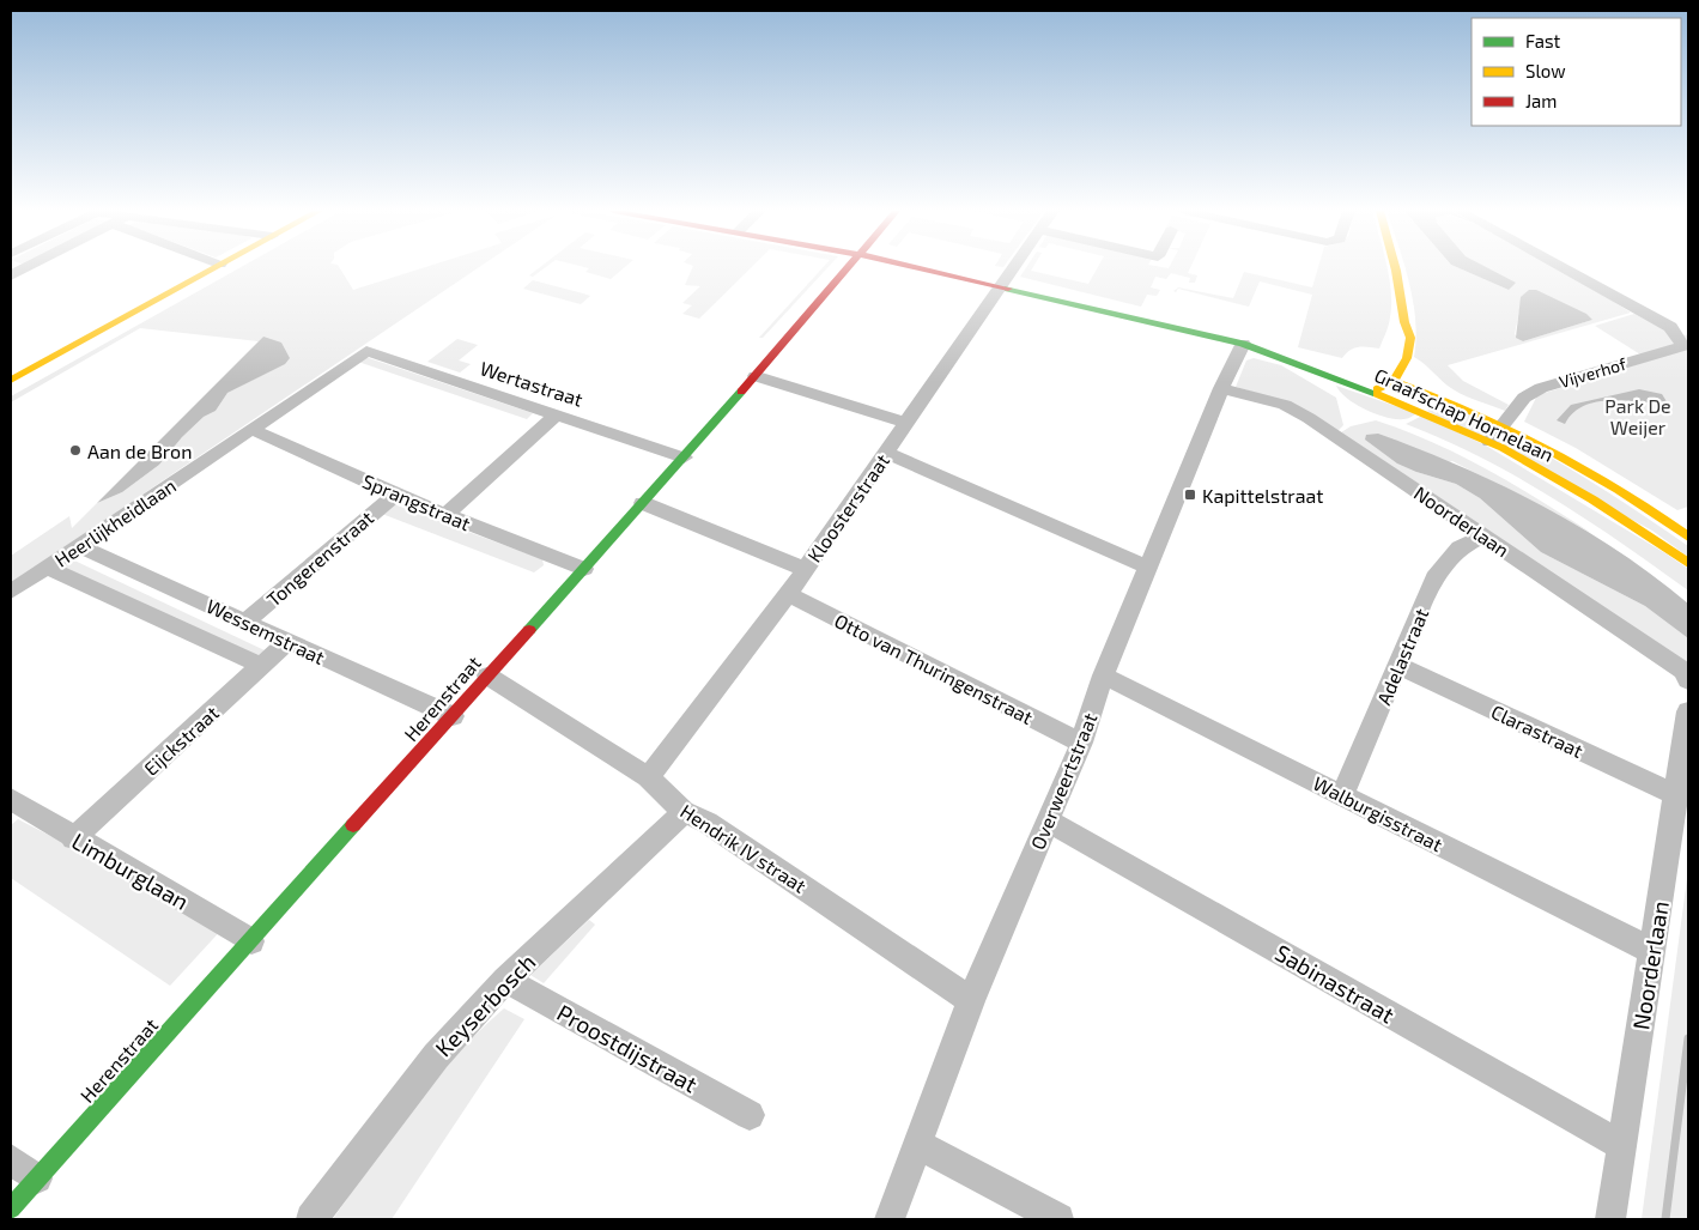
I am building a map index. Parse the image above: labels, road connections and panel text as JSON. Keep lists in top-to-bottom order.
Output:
{
  "streets": {
    "street": [
      "Vijverhof",
      "Wertastraat",
      "Graafschap Hornelaan",
      "Sprangstraat",
      "Kloosterstraat",
      "Noorderlaan",
      "Heerlijkheidlaan",
      "Tongerenstraat",
      "Wessemstraat",
      "Adelastraat",
      "Otto van Thuringenstraat",
      "Herenstraat",
      "Clarastraat",
      "Eijckstraat",
      "Overweertstraat",
      "Walburgisstraat",
      "Hendrik IV straat",
      "Limburglaan",
      "Sabinastraat",
      "Keyserbosch",
      "Proostdijstraat"
    ]
  },
  "crossings": [
    ["Vijverhof", "Graafschap Hornelaan"],
    ["Wertastraat", "Heerlijkheidlaan"],
    ["Wertastraat", "Herenstraat"],
    ["Graafschap Hornelaan", "Kloosterstraat"],
    ["Graafschap Hornelaan", "Overweertstraat"],
    ["Sprangstraat", "Heerlijkheidlaan"],
    ["Sprangstraat", "Tongerenstraat"],
    ["Sprangstraat", "Herenstraat"],
    ["Kloosterstraat", "Otto van Thuringenstraat"],
    ["Kloosterstraat", "Hendrik IV straat"],
    ["Noorderlaan", "Adelastraat"],
    ["Noorderlaan", "Clarastraat"],
    ["Noorderlaan", "Overweertstraat"],
    ["Noorderlaan", "Walburgisstraat"],
    ["Noorderlaan", "Sabinastraat"],
    ["Heerlijkheidlaan", "Wessemstraat"],
    ["Tongerenstraat", "Wessemstraat"],
    ["Wessemstraat", "Herenstraat"],
    ["Wessemstraat", "Eijckstraat"],
    ["Adelastraat", "Clarastraat"],
    ["Adelastraat", "Walburgisstraat"],
    ["Otto van Thuringenstraat", "Overweertstraat"],
    ["Herenstraat", "Hendrik IV straat"],
    ["Herenstraat", "Limburglaan"],
    ["Eijckstraat", "Limburglaan"],
    ["Overweertstraat", "Walburgisstraat"],
    ["Overweertstraat", "Hendrik IV straat"],
    ["Overweertstraat", "Sabinastraat"],
    ["Hendrik IV straat", "Keyserbosch"],
    ["Keyserbosch", "Proostdijstraat"]
  ],
  "parks": ["Park De Weijer"],
  "places": {
    "other": ["Aan de Bron"],
    "transit": ["Kapittelstraat"]
  },
  "legend": ["Fast", "Slow", "Jam"]
}
